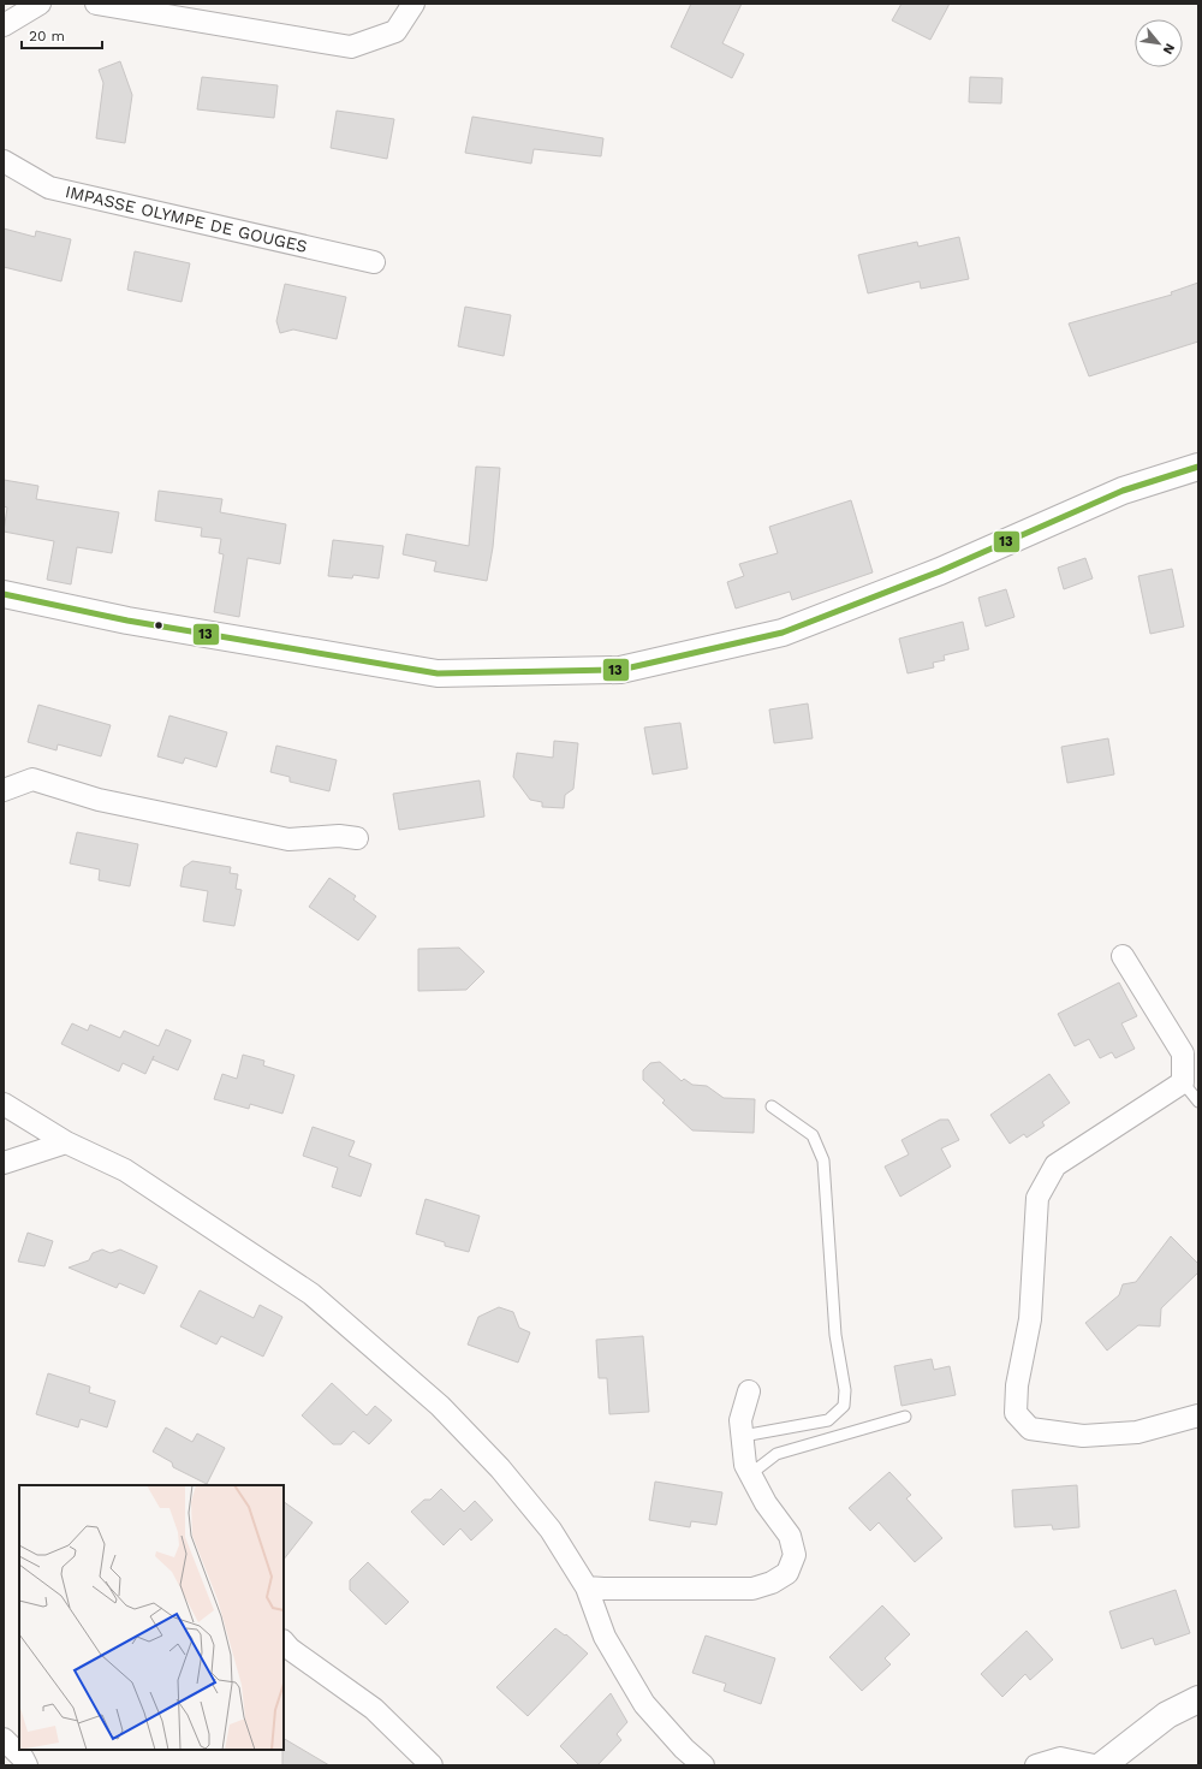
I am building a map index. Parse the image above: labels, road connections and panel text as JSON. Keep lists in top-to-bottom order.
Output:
{
  "streets": {
    "street": ["IMPASSE OLYMPE DE GOUGES"]
  },
  "lines": ["transit line 13"],
  "scale_bar": "20 m",
  "north": "bottom right"
}
